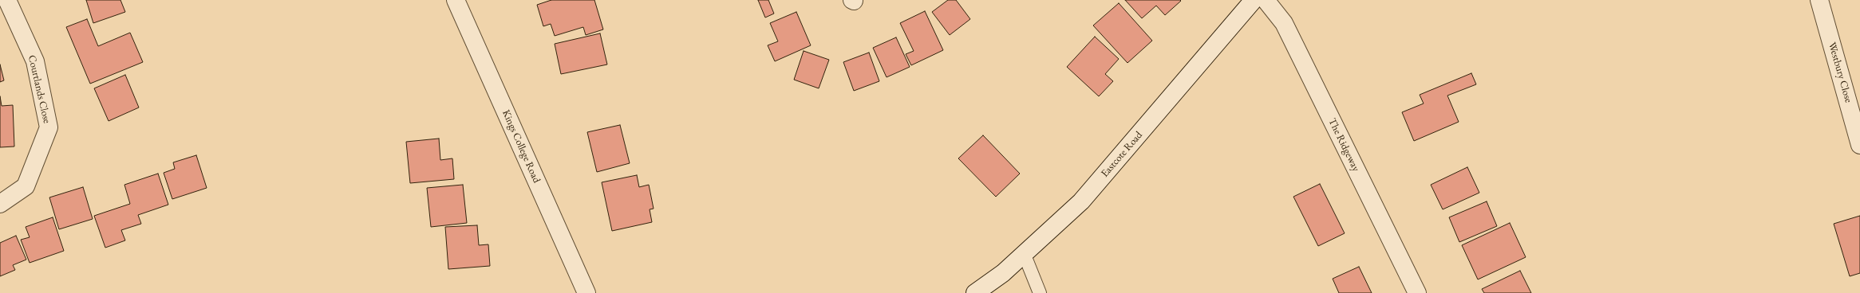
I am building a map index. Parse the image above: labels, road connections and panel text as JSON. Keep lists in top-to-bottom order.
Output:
{
  "streets": {
    "street": [
      "Westbury Close",
      "Courtlands Close",
      "The Ridgeway",
      "Kings College Road",
      "Eastcote Road"
    ]
  }
}
